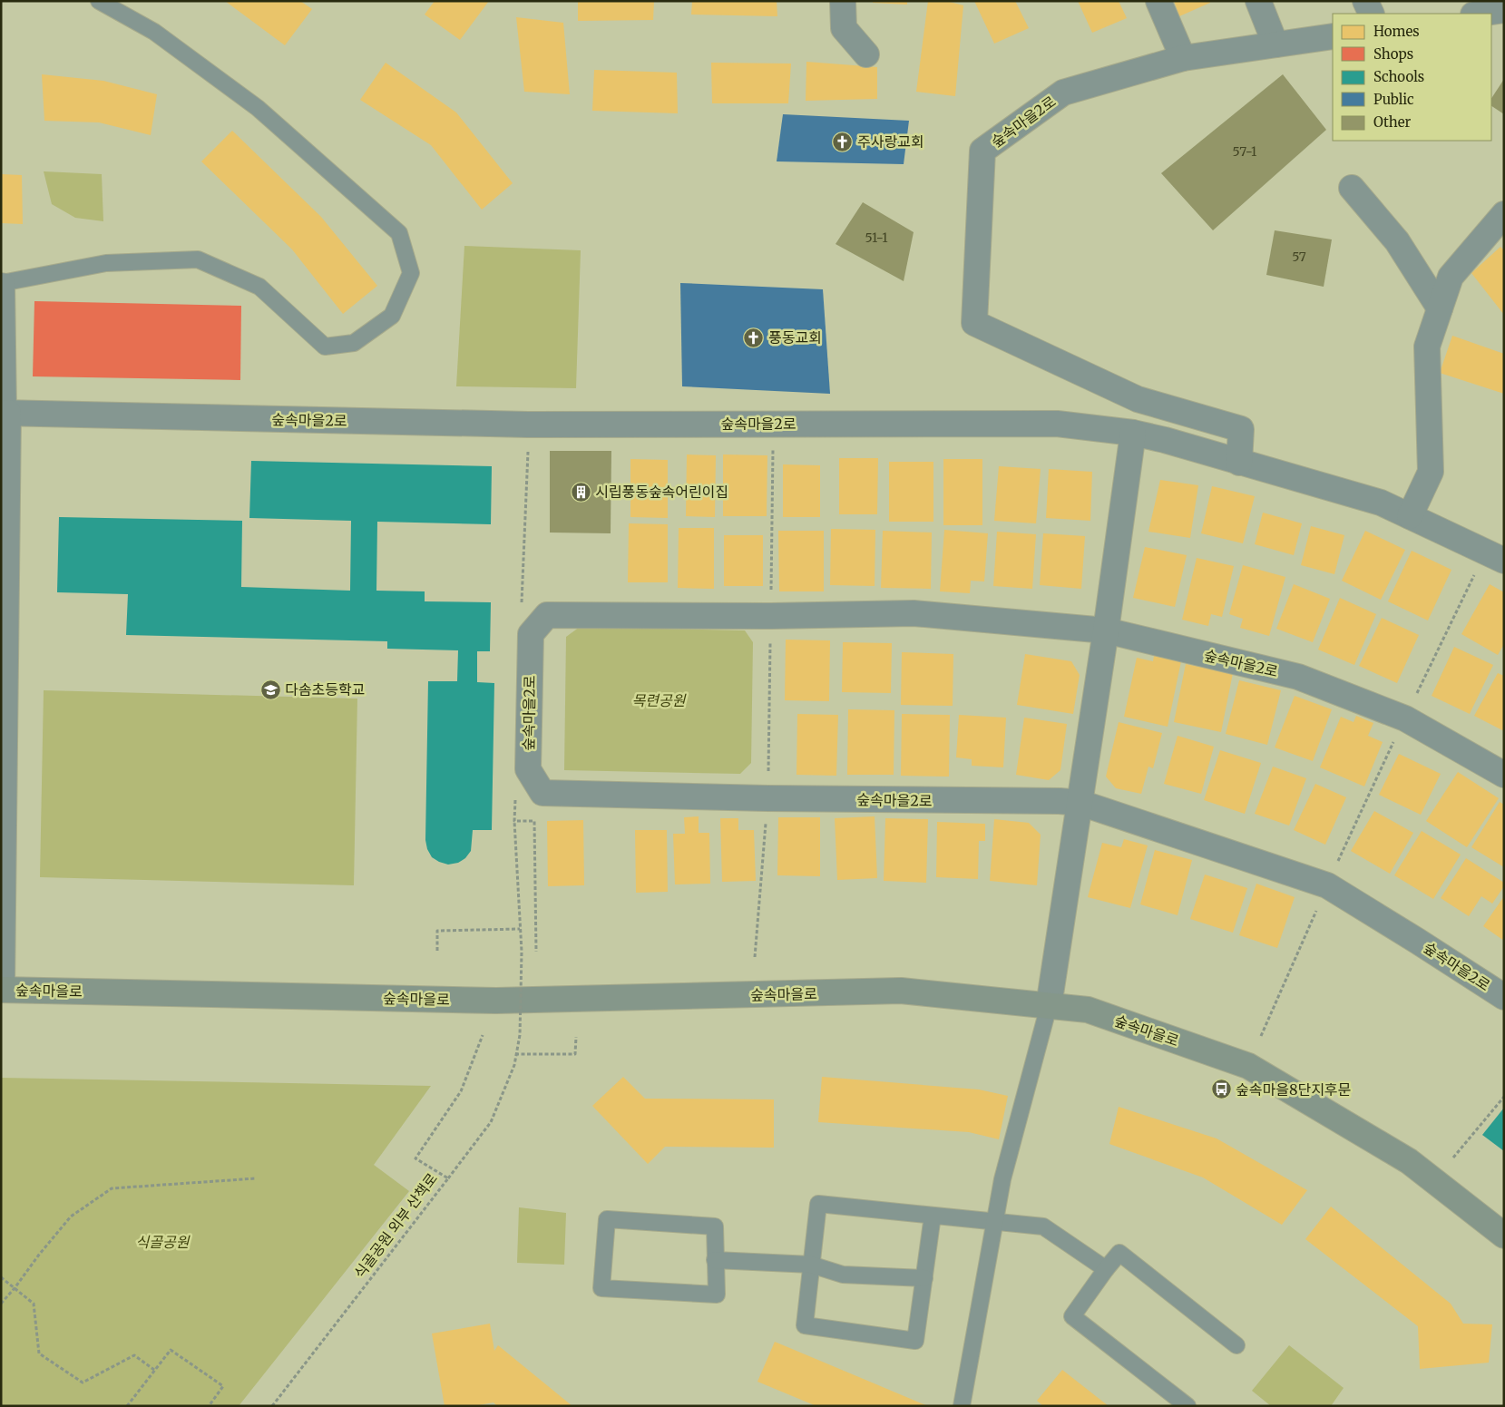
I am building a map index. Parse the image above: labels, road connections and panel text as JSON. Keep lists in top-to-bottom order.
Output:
{
  "streets": {
    "main road": ["숲속마을로"],
    "street": ["숲속마을2로"],
    "path": ["식골공원 외부 산책로"]
  },
  "parks": ["목련공원", "식골공원"],
  "places": {
    "church": ["주사랑교회", "풍동교회"],
    "building": ["시립풍동숲속어린이집"],
    "school or university": ["다솜초등학교"],
    "bus stop": ["숲속마을8단지후문"]
  },
  "house_numbers": ["57-1", "51-1", "57"],
  "legend": [
    "Homes",
    "Shops",
    "Schools",
    "Public",
    "Other"
  ]
}
